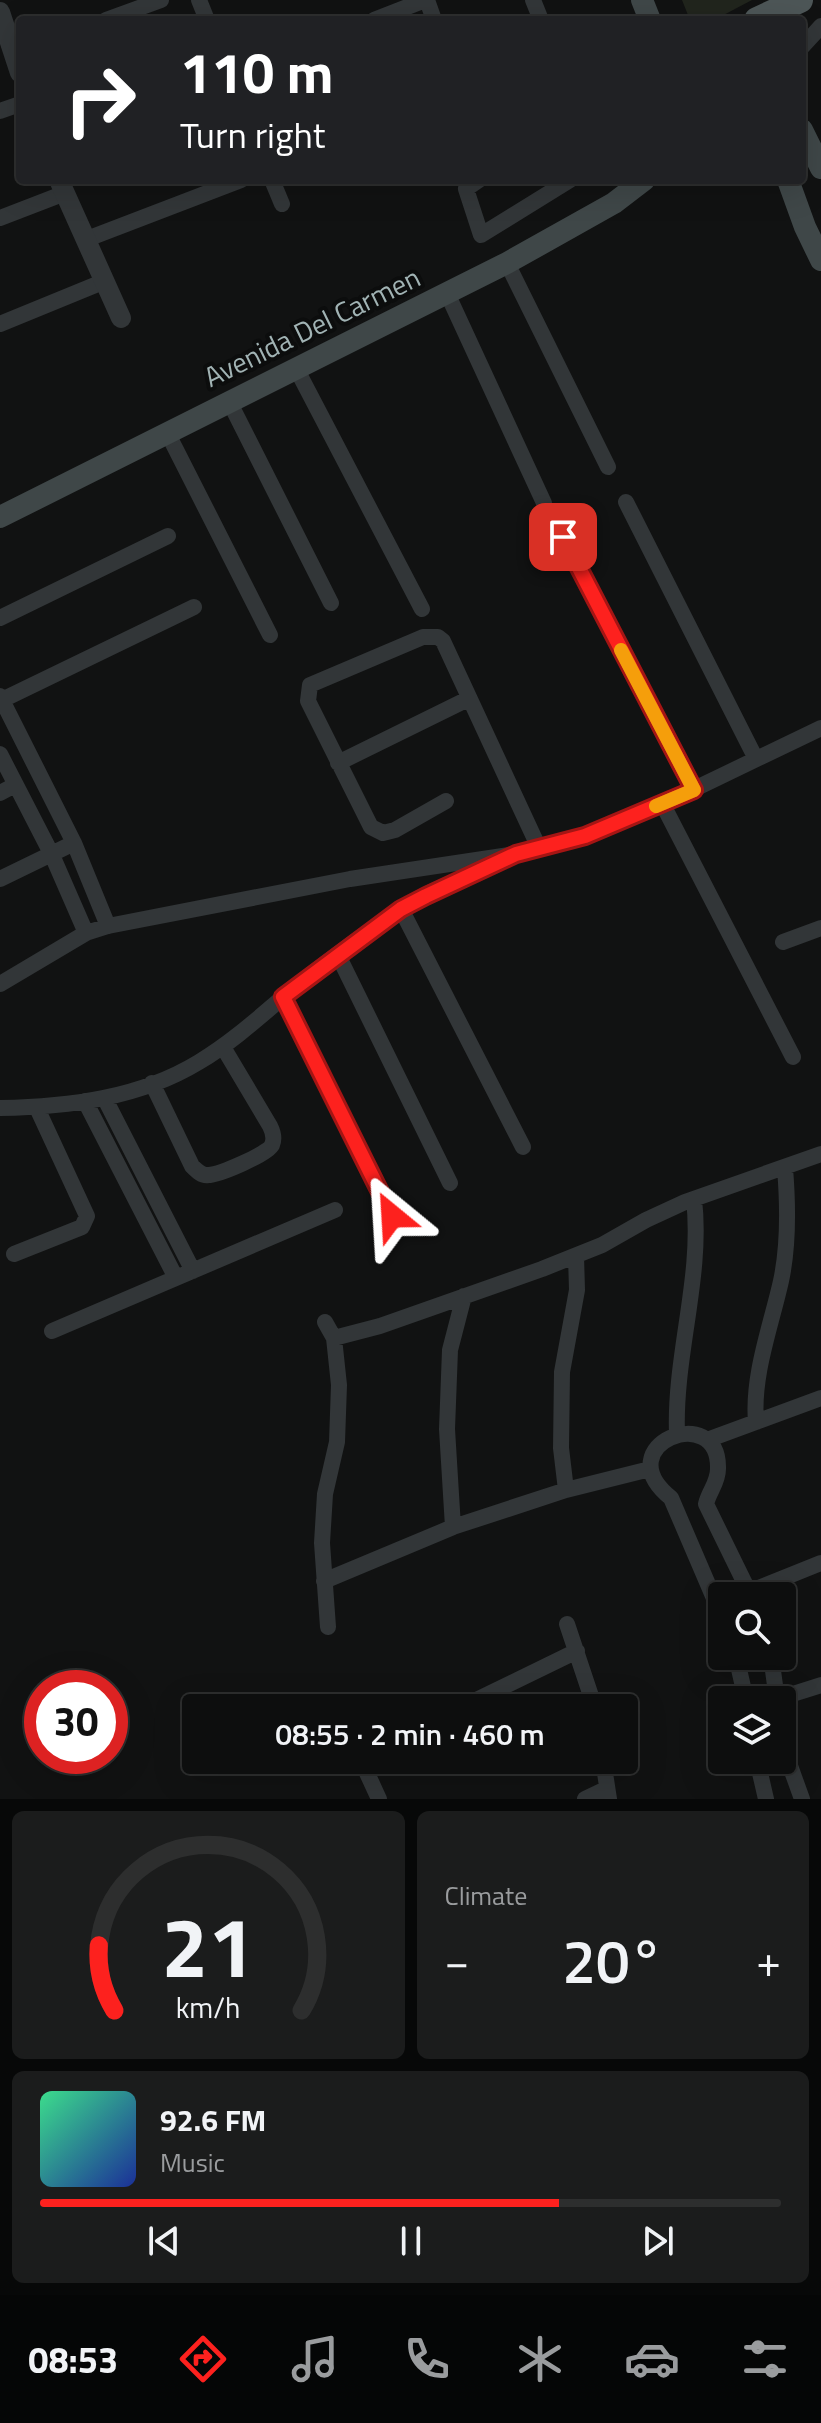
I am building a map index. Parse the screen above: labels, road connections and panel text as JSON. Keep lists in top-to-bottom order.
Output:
{
  "streets": {
    "main road": ["Avenida Del Carmen"]
  },
  "page": {
    "turn": ["110 m", "Turn right"],
    "limit": "30",
    "trip": "08:55 · 2 min · 460 m",
    "tile": "Climate",
    "heat": ["−", "20°", "+"],
    "song": ["92.6 FM", "Music"],
    "tabs": "08:53",
    "gauge": ["21", "km/h"]
  }
}
